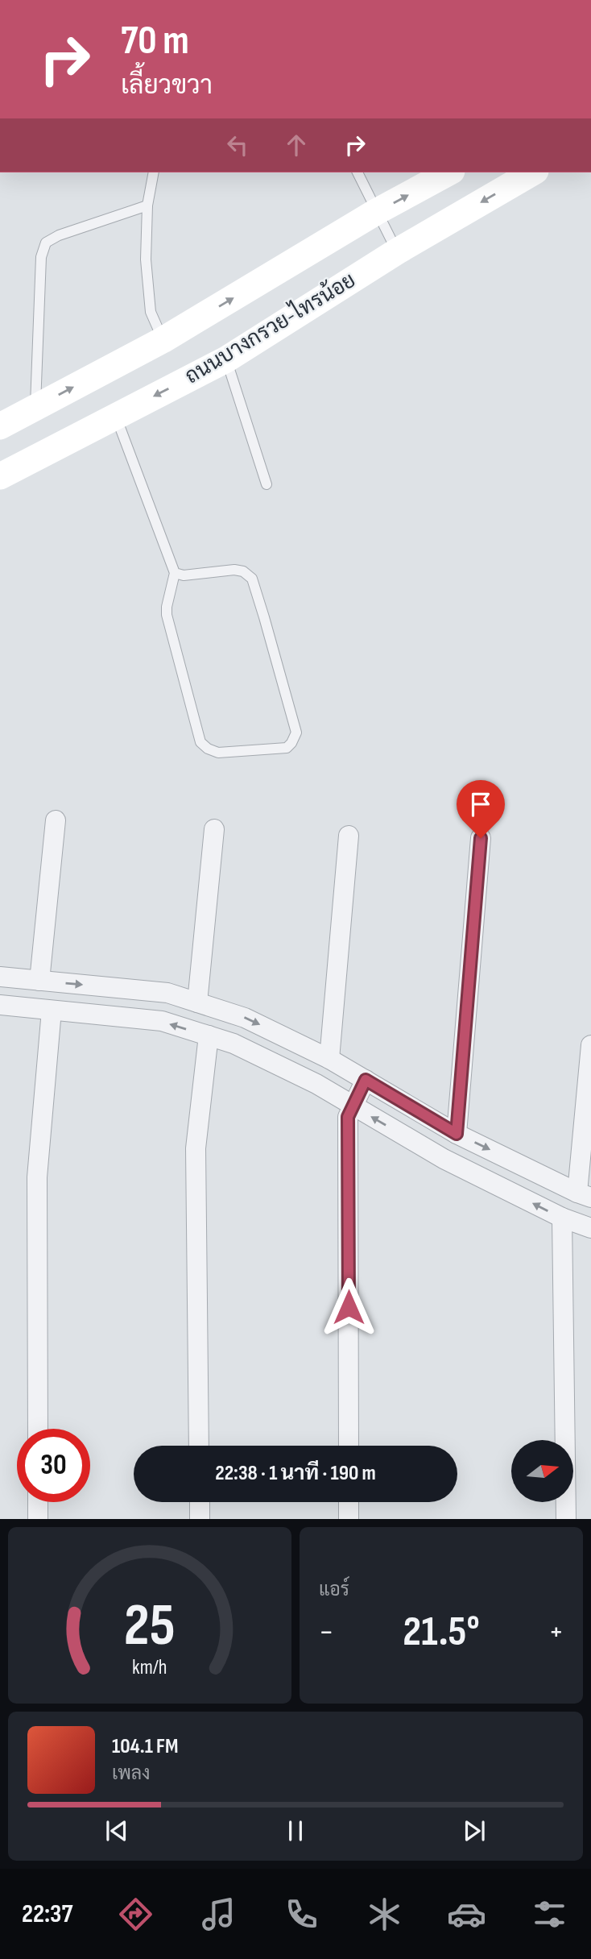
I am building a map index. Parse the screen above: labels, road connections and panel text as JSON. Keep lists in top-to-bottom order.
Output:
{
  "streets": {
    "main road": ["ถนนบางกรวย-ไทรน้อย"]
  },
  "north": "right",
  "page": {
    "turn": ["70 m", "เลี้ยวขวา"],
    "limit": "30",
    "trip": "22:38 · 1 นาที · 190 m",
    "tile": "แอร์",
    "heat": ["−", "21.5°", "+"],
    "song": ["104.1 FM", "เพลง"],
    "tabs": "22:37",
    "gauge": ["25", "km/h"]
  }
}
